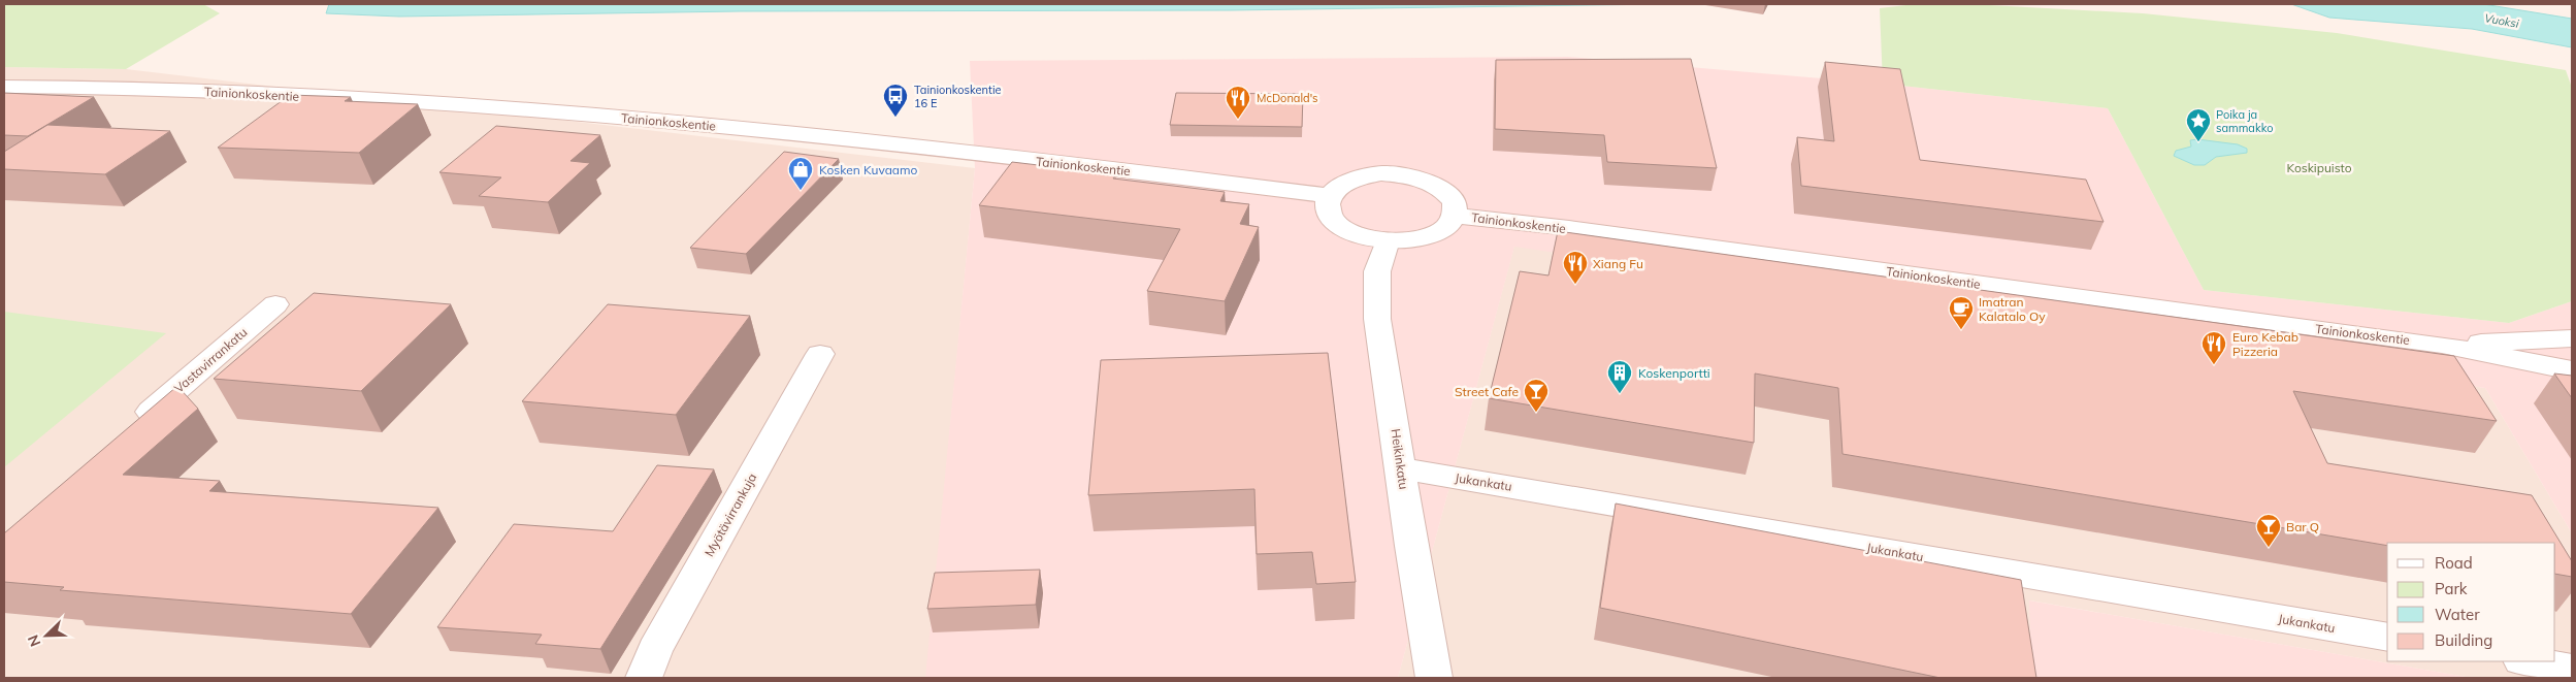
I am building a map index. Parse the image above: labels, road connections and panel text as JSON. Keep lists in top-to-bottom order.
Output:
{
  "streets": {
    "main road": [
      "Tainionkoskentie",
      "Vastavirrankatu",
      "Heikinkatu",
      "Jukankatu",
      "Myötävirrankuja"
    ]
  },
  "crossings": [
    ["Heikinkatu", "Jukankatu"]
  ],
  "water": ["Vuoksi"],
  "parks": ["Koskipuisto"],
  "places": {
    "bus stop": ["Tainionkoskentie 16 E"],
    "restaurant": ["McDonald's", "Xiang Fu", "Euro Kebab Pizzeria"],
    "place": ["Poika ja sammakko"],
    "shop": ["Kosken Kuvaamo"],
    "cafe": ["Imatran Kalatalo Oy"],
    "building": ["Koskenportti"],
    "bar": ["Street Cafe", "Bar Q"]
  },
  "legend": [
    "Road",
    "Park",
    "Water",
    "Building"
  ],
  "north": "bottom left"
}
